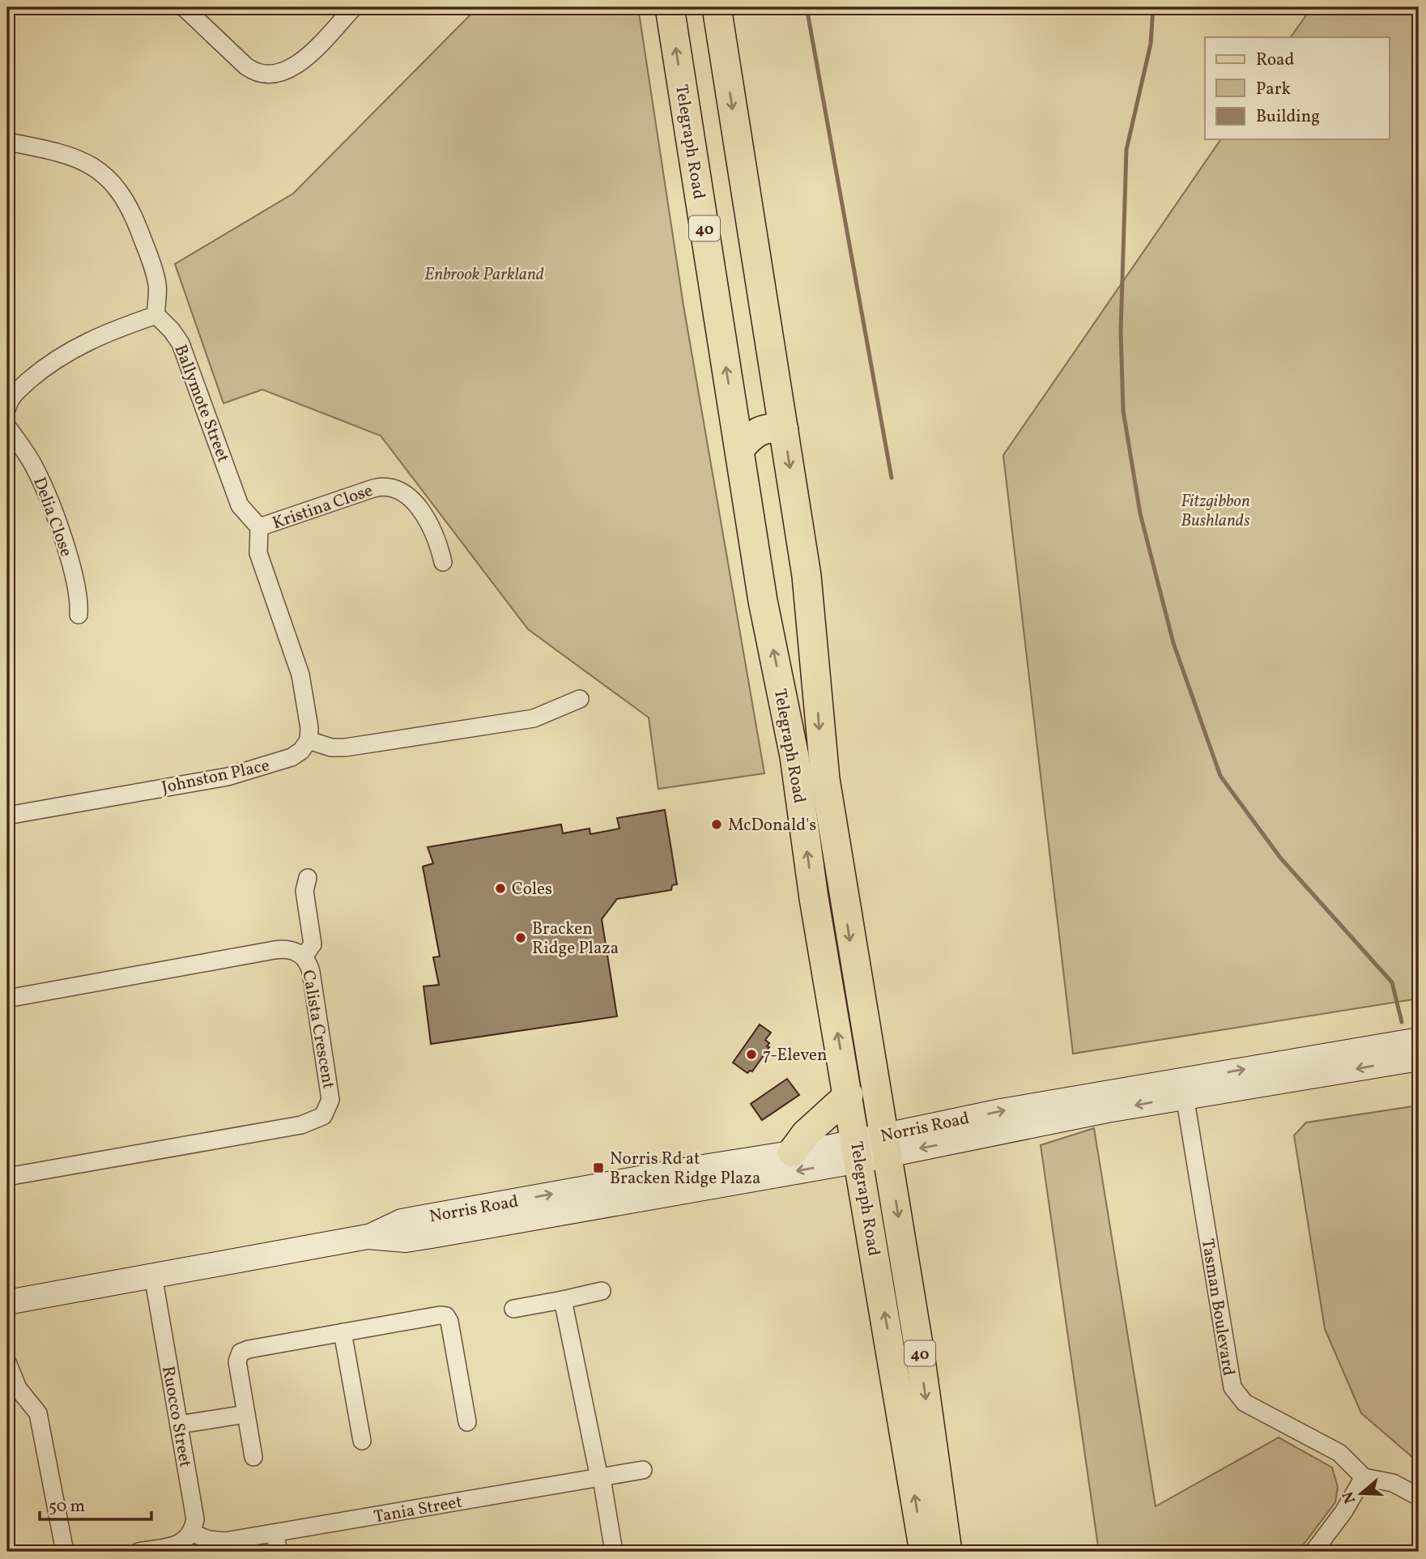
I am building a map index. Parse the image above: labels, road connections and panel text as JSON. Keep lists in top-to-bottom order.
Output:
{
  "streets": {
    "main road": ["Telegraph Road", "40", "Norris Road"],
    "street": [
      "Ballymote Street",
      "Kristina Close",
      "Delia Close",
      "Johnston Place",
      "Calista Crescent",
      "Tasman Boulevard",
      "Ruocco Street",
      "Tania Street"
    ]
  },
  "crossings": [
    ["Telegraph Road", "Norris Road"],
    ["Ballymote Street", "Kristina Close"],
    ["Norris Road", "Tasman Boulevard"],
    ["Norris Road", "Ruocco Street"],
    ["Ruocco Street", "Tania Street"]
  ],
  "parks": ["Enbrook Parkland", "Fitzgibbon Bushlands"],
  "places": {
    "other": [
      "McDonald's",
      "Coles",
      "Bracken Ridge Plaza",
      "7-Eleven"
    ],
    "transit": ["Norris Rd at Bracken Ridge Plaza"]
  },
  "legend": ["Road", "Park", "Building"],
  "scale_bar": "50 m",
  "north": "left"
}
